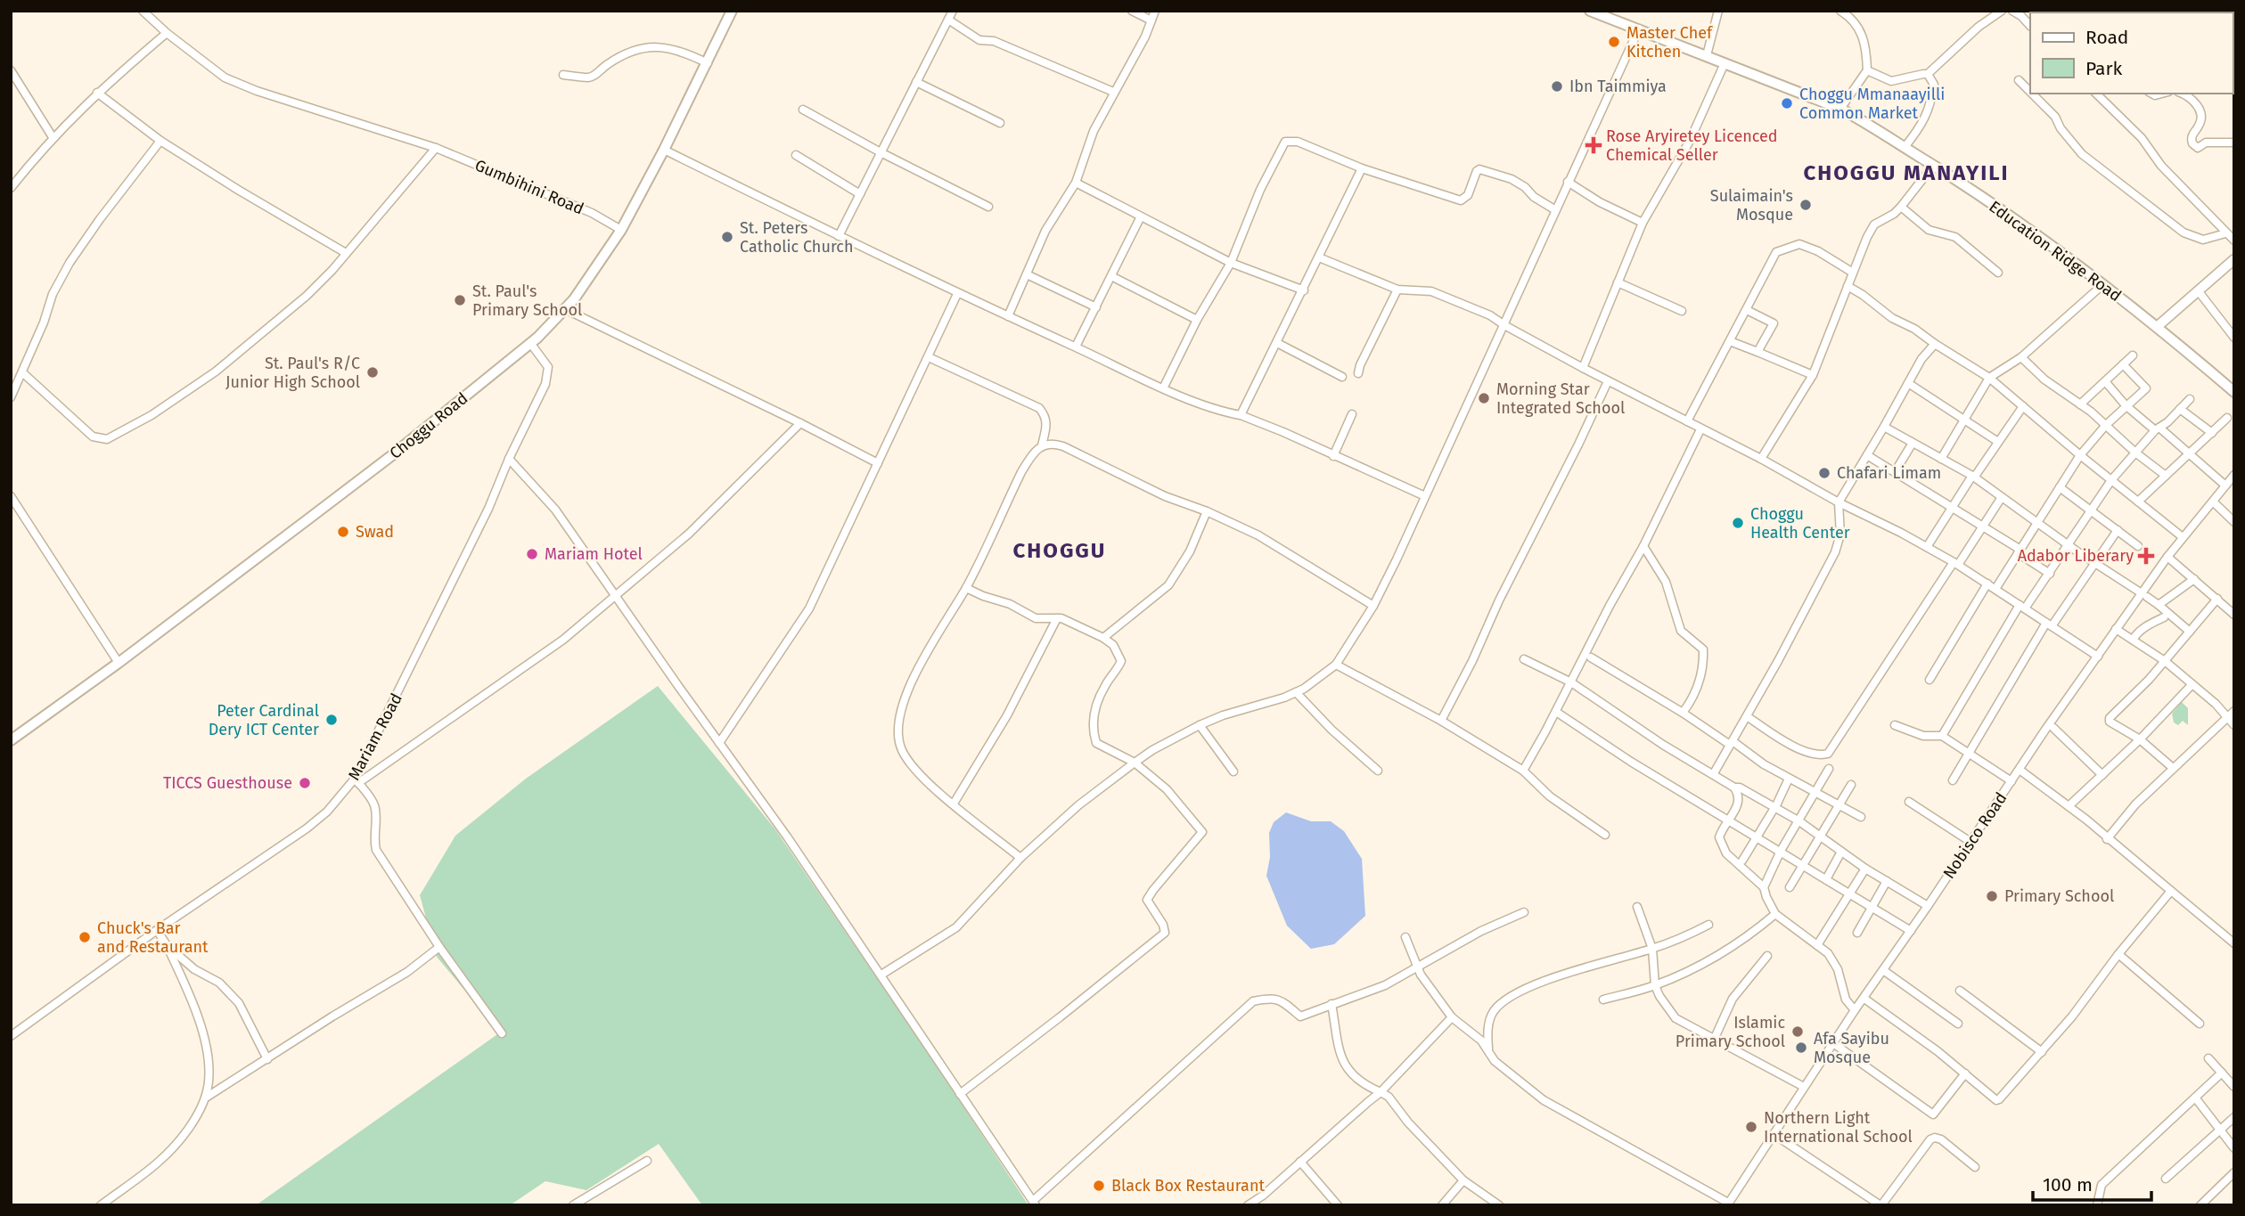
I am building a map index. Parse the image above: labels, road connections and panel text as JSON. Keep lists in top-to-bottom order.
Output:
{
  "streets": {
    "main road": ["Education Ridge Road", "Choggu Road"],
    "street": ["Gumbihini Road", "Mariam Road", "Nobisco Road"]
  },
  "crossings": [
    ["Gumbihini Road", "Choggu Road"],
    ["Choggu Road", "Mariam Road"]
  ],
  "districts": ["CHOGGU MANAYILI", "CHOGGU"],
  "places": {
    "other": [
      "Master Chef Kitchen",
      "Ibn Taimmiya",
      "Choggu Mmanaayilli Common Market",
      "Sulaimain's Mosque",
      "St. Peters Catholic Church",
      "St. Paul's Primary School",
      "St. Paul's R/C Junior High School",
      "Morning Star Integrated School",
      "Chafari Limam",
      "Choggu Health Center",
      "Swad",
      "Mariam Hotel",
      "Peter Cardinal Dery ICT Center",
      "TICCS Guesthouse",
      "Primary School",
      "Chuck's Bar and Restaurant",
      "Islamic Primary School",
      "Afa Sayibu Mosque",
      "Northern Light International School",
      "Black Box Restaurant"
    ],
    "health": ["Rose Aryiretey Licenced Chemical Seller", "Adabor Liberary"]
  },
  "legend": ["Road", "Park"],
  "scale_bar": "100 m"
}
